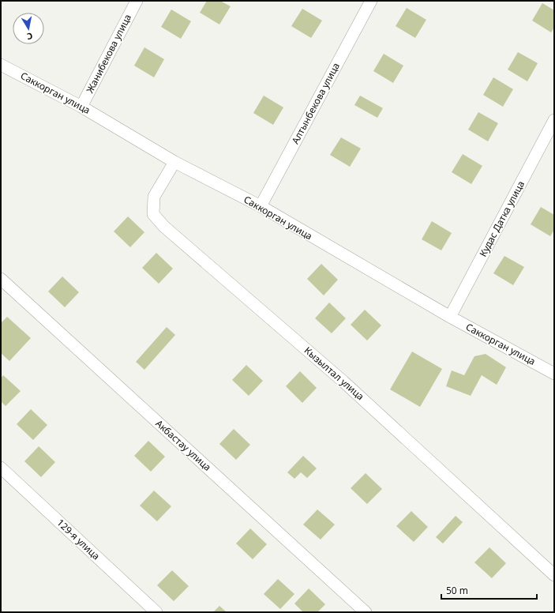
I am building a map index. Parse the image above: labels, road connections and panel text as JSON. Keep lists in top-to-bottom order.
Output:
{
  "streets": {
    "street": [
      "Жанибекова улица",
      "Саккорган улица",
      "Алтынбекова улица",
      "Кудас Датка улица",
      "Кызылтал улица",
      "Акбастау улица",
      "129-я улица"
    ]
  },
  "crossings": [
    ["Жанибекова улица", "Саккорган улица"],
    ["Саккорган улица", "Алтынбекова улица"],
    ["Саккорган улица", "Кудас Датка улица"],
    ["Саккорган улица", "Кызылтал улица"]
  ],
  "scale_bar": "50 m",
  "north": "bottom"
}
